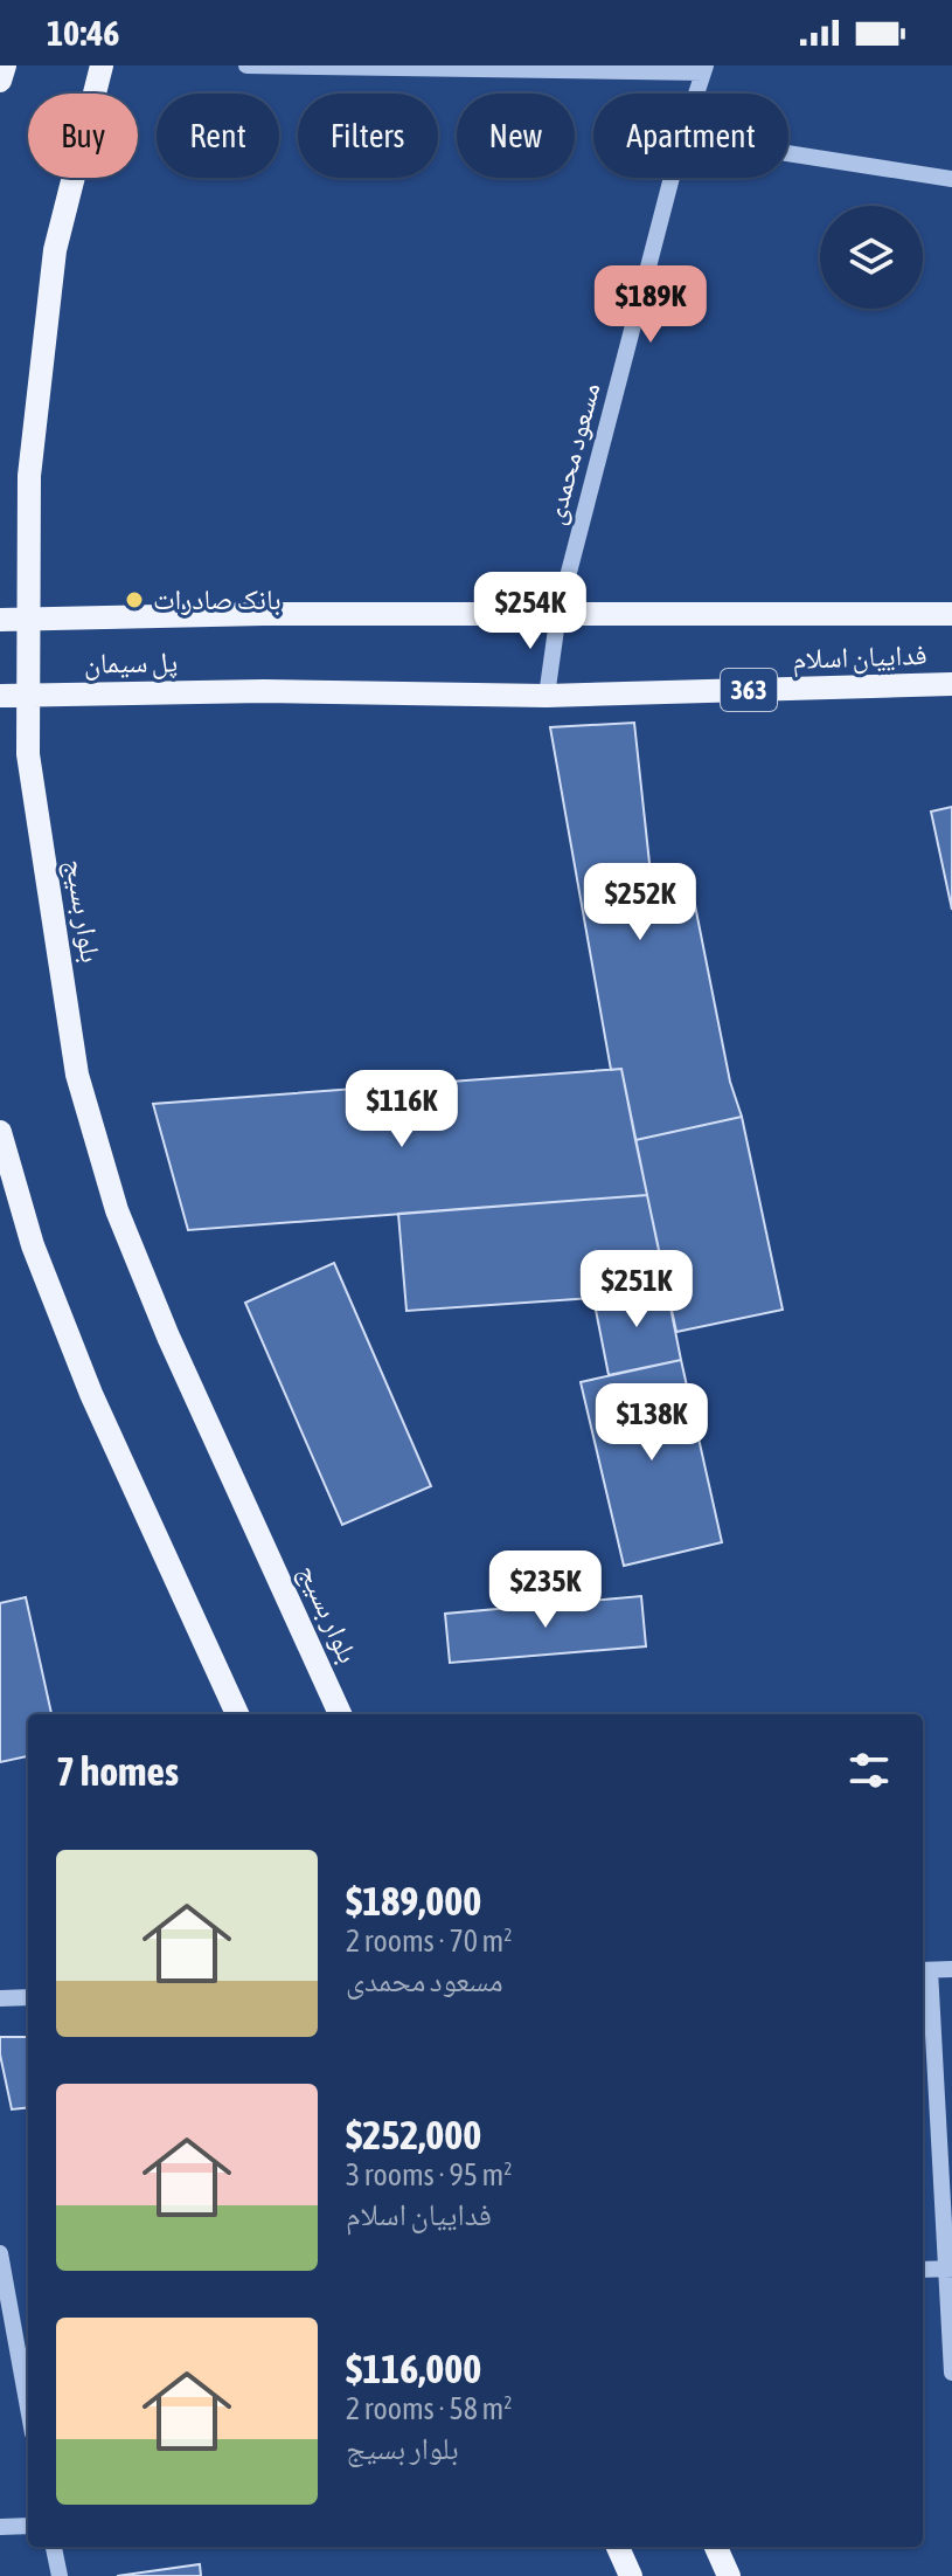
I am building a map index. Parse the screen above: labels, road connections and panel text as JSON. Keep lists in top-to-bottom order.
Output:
{
  "streets": {
    "main road": [
      "فداییان اسلام",
      "پل سیمان",
      "363",
      "بلوار بسیج"
    ],
    "street": ["مسعود محمدی"]
  },
  "crossings": [
    ["مسعود محمدی", "فداییان اسلام"],
    ["فداییان اسلام", "پل سیمان"]
  ],
  "places": ["بانک صادرات"],
  "page": {
    "status": "10:46",
    "chip": [
      "Buy",
      "Rent",
      "Filters",
      "New",
      "Apartment"
    ],
    "price": [
      "$189K",
      "$254K",
      "$252K",
      "$116K",
      "$251K",
      "$138K",
      "$235K"
    ],
    "heading": "7 homes",
    "list": [
      {
        "name": "$189,000",
        "note": "2 rooms · 70 m² · مسعود محمدی"
      },
      {
        "name": "$252,000",
        "note": "3 rooms · 95 m² · فداییان اسلام"
      },
      {
        "name": "$116,000",
        "note": "2 rooms · 58 m² · بلوار بسیج"
      }
    ]
  }
}
